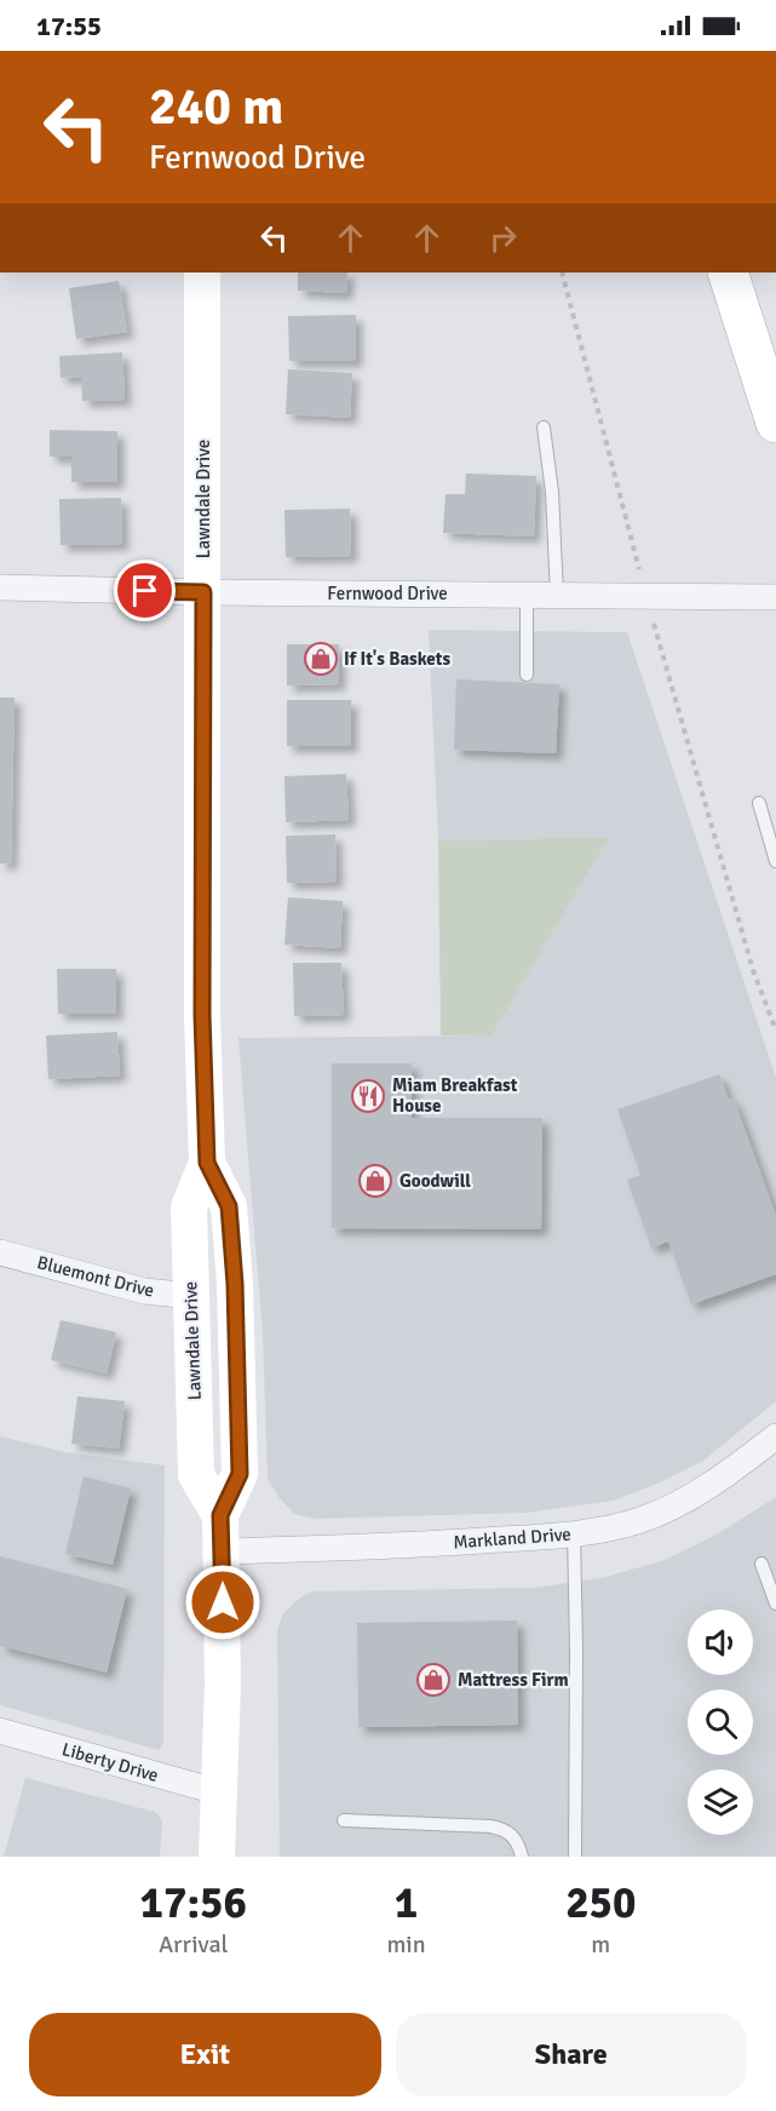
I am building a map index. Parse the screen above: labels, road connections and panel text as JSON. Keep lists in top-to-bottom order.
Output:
{
  "streets": {
    "main road": ["Lawndale Drive"],
    "street": [
      "Fernwood Drive",
      "Bluemont Drive",
      "Markland Drive",
      "Liberty Drive"
    ]
  },
  "crossings": [
    ["Lawndale Drive", "Fernwood Drive"],
    ["Lawndale Drive", "Bluemont Drive"],
    ["Lawndale Drive", "Markland Drive"],
    ["Lawndale Drive", "Liberty Drive"]
  ],
  "places": {
    "shop": ["If It's Baskets", "Goodwill", "Mattress Firm"],
    "restaurant": ["Miam Breakfast House"]
  },
  "page": {
    "status": "17:55",
    "turn": ["240 m", "Fernwood Drive"],
    "eta": [
      "17:56",
      "Arrival",
      "1",
      "min",
      "250",
      "m"
    ],
    "buttons": ["Exit", "Share"]
  }
}
